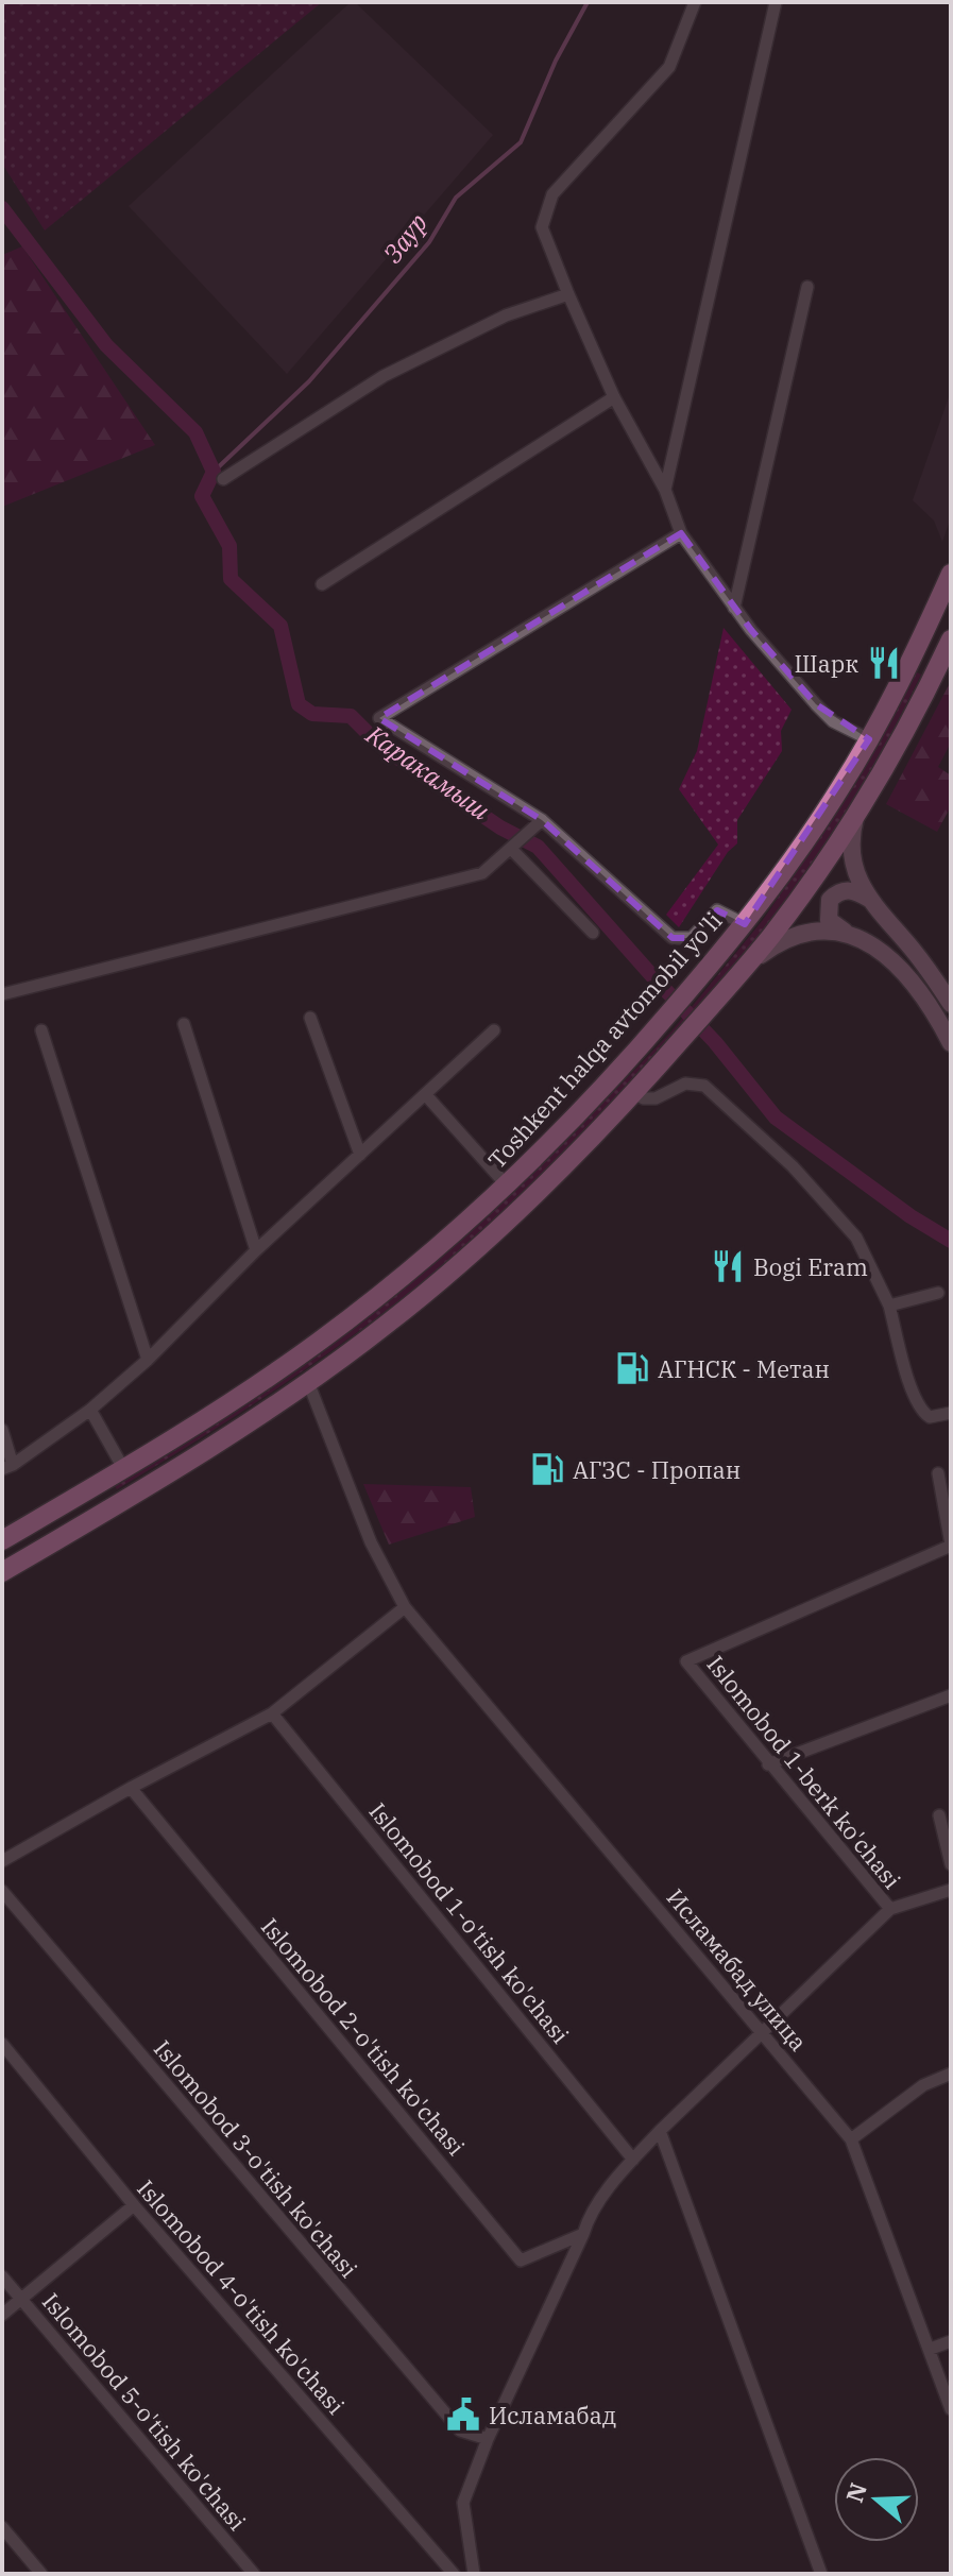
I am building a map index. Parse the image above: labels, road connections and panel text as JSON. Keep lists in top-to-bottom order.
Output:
{
  "streets": {
    "highway": ["Toshkent halqa avtomobil yo'li"],
    "street": [
      "Islomobod 1-berk ko'chasi",
      "Islomobod 1-o'tish ko'chasi",
      "Исламабад улица",
      "Islomobod 2-o'tish ko'chasi",
      "Islomobod 3-o'tish ko'chasi",
      "Islomobod 4-o'tish ko'chasi",
      "Islomobod 5-o'tish ko'chasi"
    ]
  },
  "water": ["Заур", "Каракамыш"],
  "places": {
    "restaurant": ["Шарк", "Bogi Eram"],
    "fuel station": ["АГНСК - Метан", "АГЗС - Пропан"],
    "public building": ["Исламабад"]
  },
  "north": "left"
}
